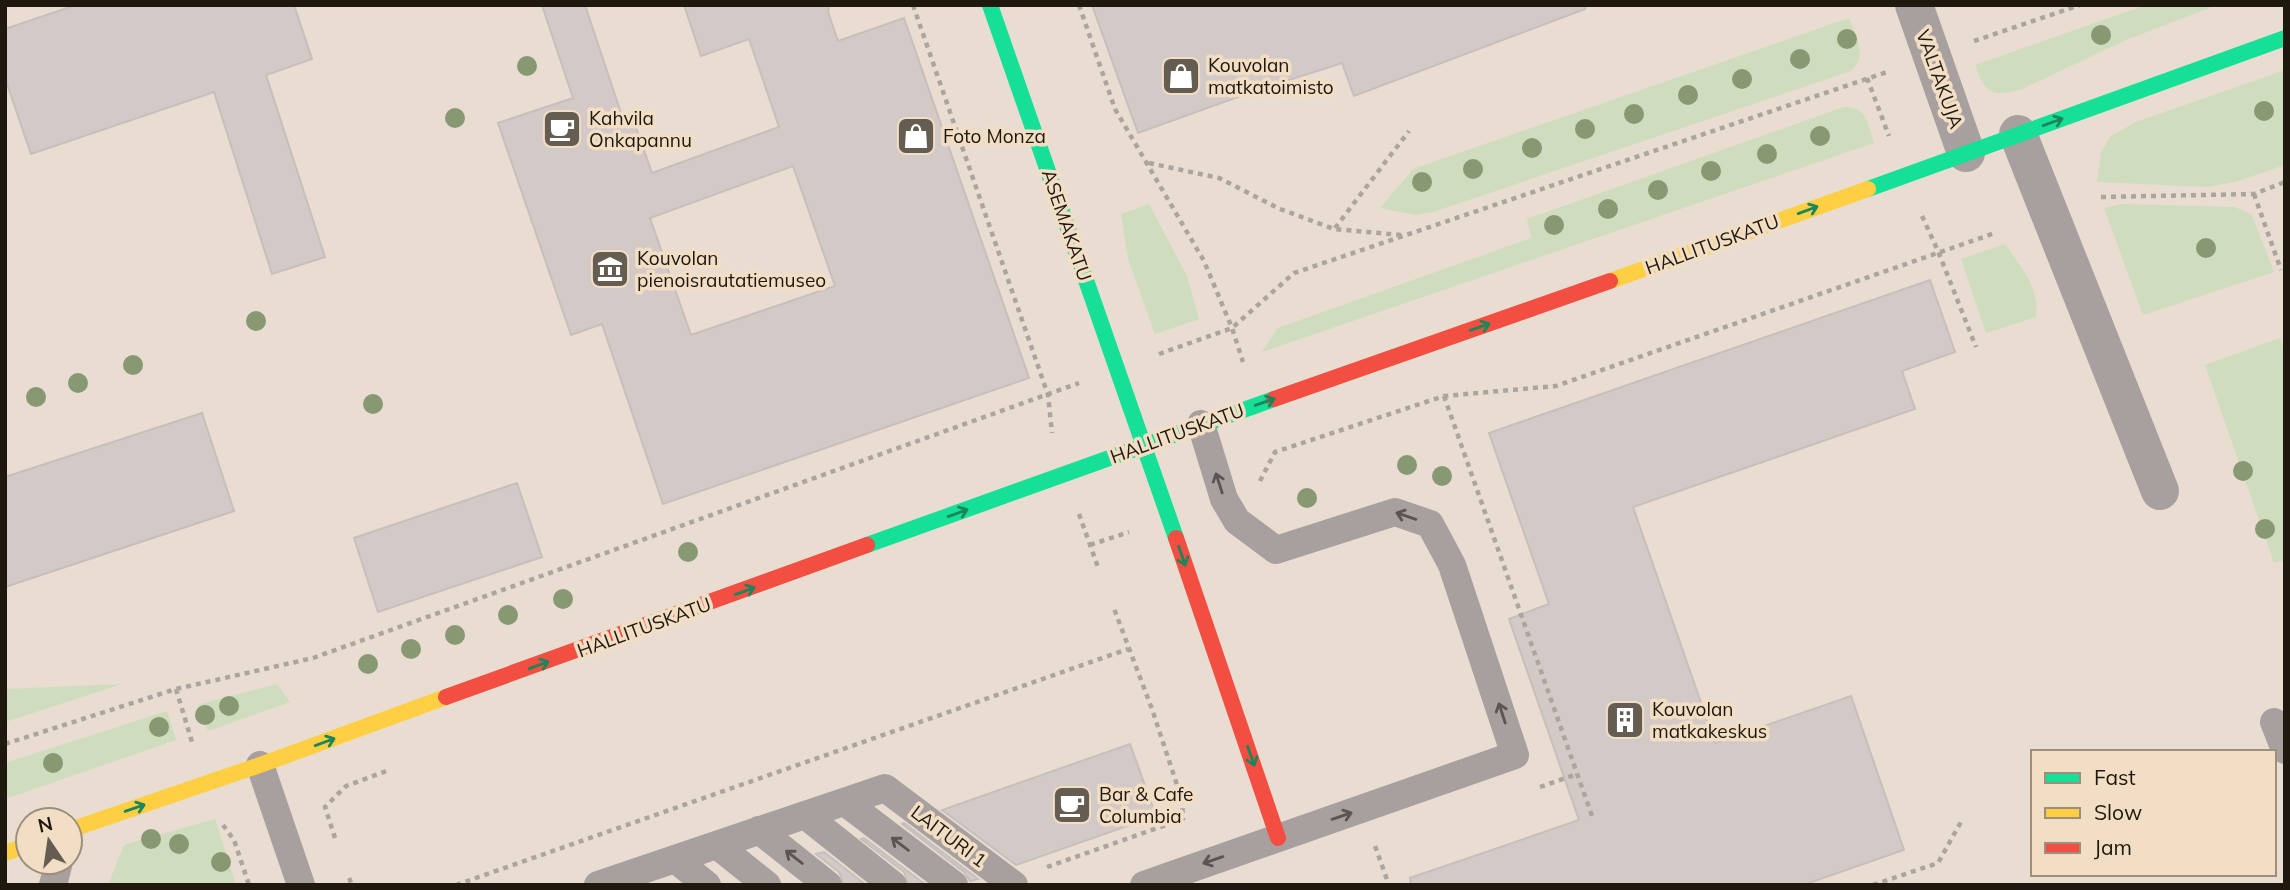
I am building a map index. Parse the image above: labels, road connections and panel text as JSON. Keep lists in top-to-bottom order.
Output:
{
  "streets": {
    "street": ["VALTAKUJA", "ASEMAKATU", "HALLITUSKATU"],
    "lane": ["LAITURI 1"]
  },
  "crossings": [
    ["VALTAKUJA", "HALLITUSKATU"],
    ["ASEMAKATU", "HALLITUSKATU"]
  ],
  "one_way": ["ASEMAKATU", "HALLITUSKATU"],
  "places": {
    "shop": ["Kouvolan matkatoimisto", "Foto Monza"],
    "cafe": ["Kahvila Onkapannu", "Bar & Cafe Columbia"],
    "museum": ["Kouvolan pienoisrautatiemuseo"],
    "building": ["Kouvolan matkakeskus"]
  },
  "legend": ["Fast", "Slow", "Jam"],
  "north": "top"
}
